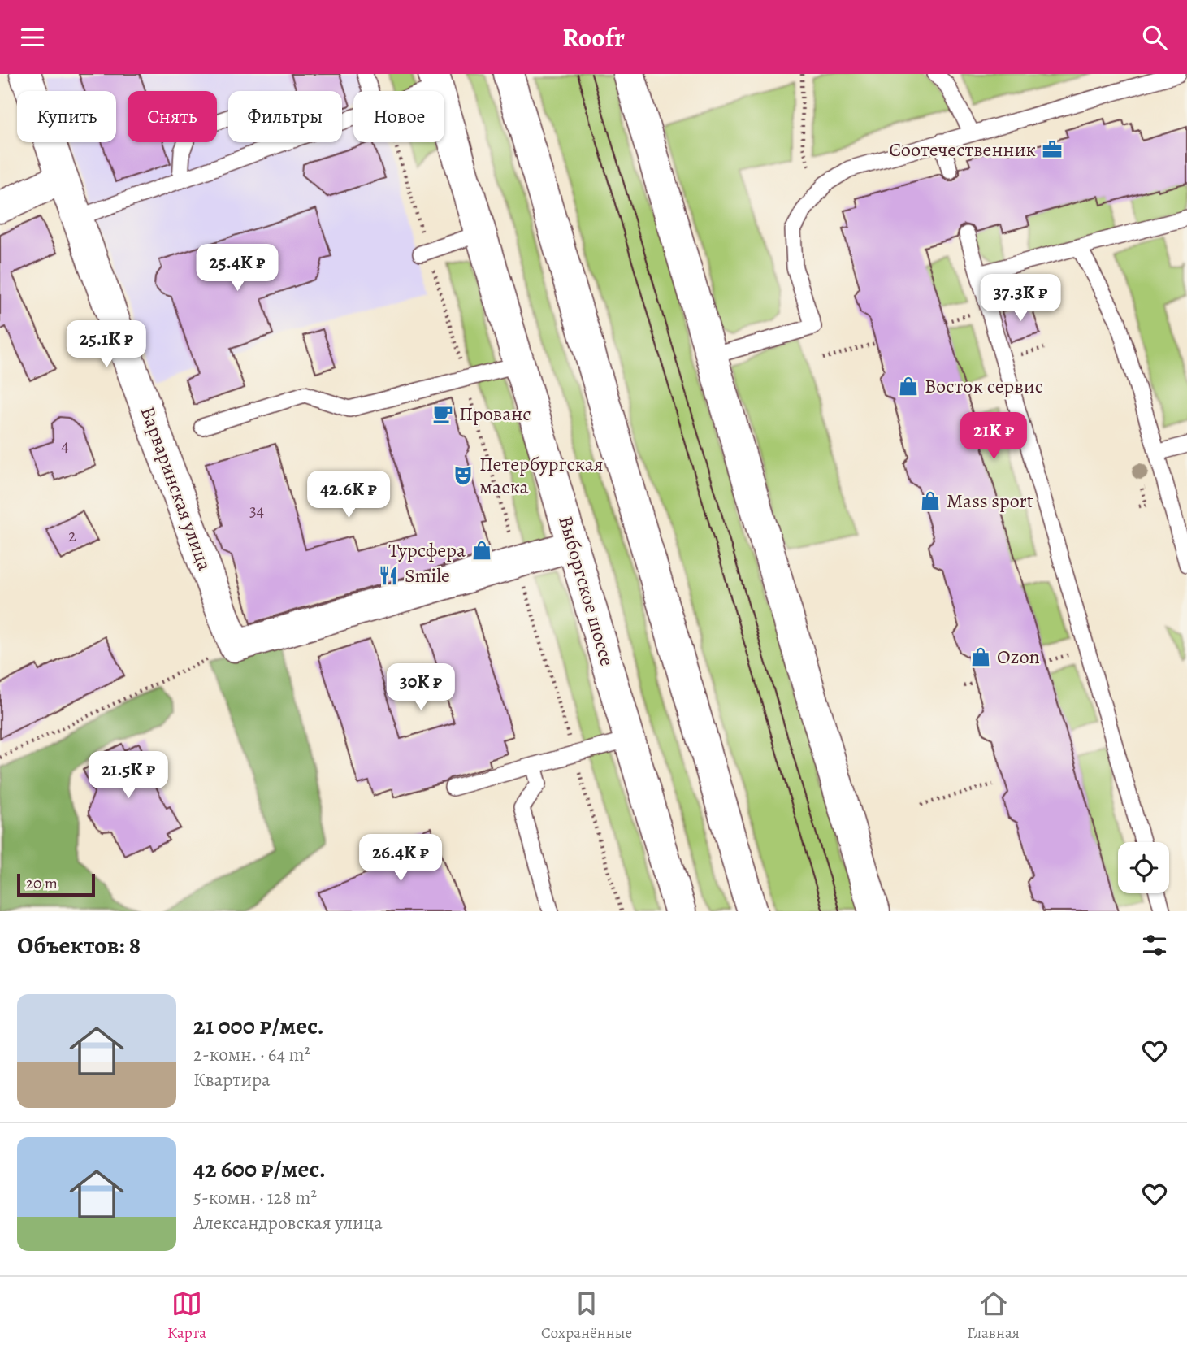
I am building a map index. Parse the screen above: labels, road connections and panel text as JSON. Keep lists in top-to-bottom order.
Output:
{
  "streets": {
    "street": ["Варваринская улица", "Выборгское шоссе"]
  },
  "places": {
    "office": ["Соотечественник"],
    "shop": [
      "Восток сервис",
      "Mass sport",
      "Турсфера",
      "Ozon"
    ],
    "cafe": ["Прованс"],
    "theatre": ["Петербургская маска"],
    "restaurant": ["Smile"]
  },
  "house_numbers": ["4", "34", "2"],
  "scale_bar": "20 m",
  "page": {
    "header": "Roofr",
    "chip": [
      "Купить",
      "Снять",
      "Фильтры",
      "Новое"
    ],
    "price": [
      "25.4K ₽",
      "37.3K ₽",
      "25.1K ₽",
      "21K ₽",
      "42.6K ₽",
      "30K ₽",
      "21.5K ₽",
      "26.4K ₽"
    ],
    "scale": "20 m",
    "heading": "Объектов: 8",
    "list": [
      {
        "name": "21 000 ₽/мес.",
        "note": "2-комн. · 64 m² · Квартира"
      },
      {
        "name": "42 600 ₽/мес.",
        "note": "5-комн. · 128 m² · Александровская улица"
      }
    ],
    "tabs": ["Карта", "Сохранённые", "Главная"]
  }
}
